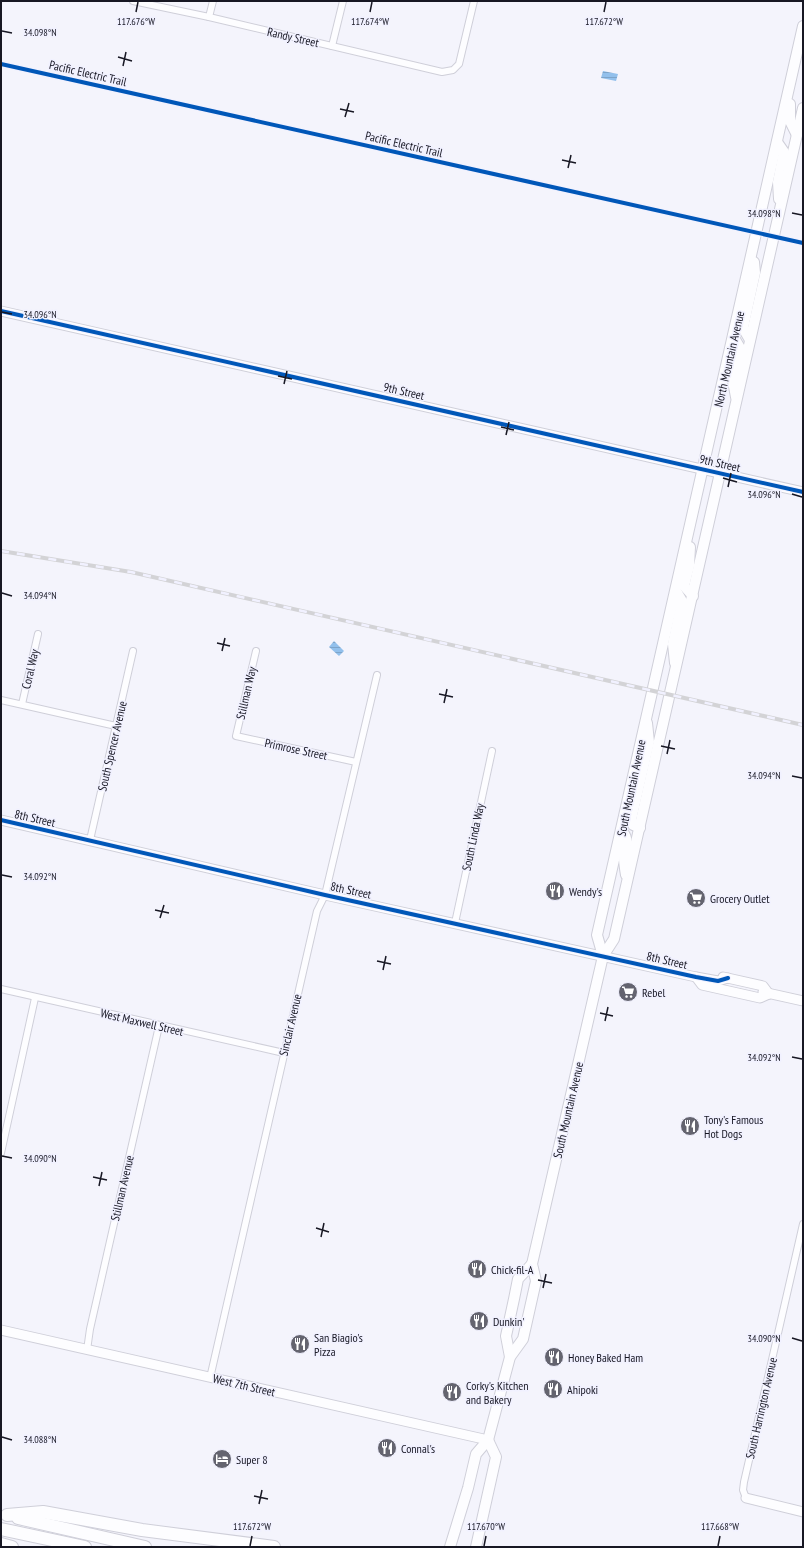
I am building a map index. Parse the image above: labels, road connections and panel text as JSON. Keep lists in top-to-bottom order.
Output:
{
  "streets": {
    "main road": ["North Mountain Avenue", "South Mountain Avenue"],
    "street": [
      "Randy Street",
      "9th Street",
      "Coral Way",
      "Stillman Way",
      "South Spencer Avenue",
      "Primrose Street",
      "8th Street",
      "South Linda Way",
      "West Maxwell Street",
      "Sinclair Avenue",
      "Stillman Avenue",
      "West 7th Street",
      "South Harrington Avenue"
    ],
    "cycle path": ["Pacific Electric Trail"]
  },
  "crossings": [
    ["North Mountain Avenue", "9th Street"],
    ["North Mountain Avenue", "South Mountain Avenue"],
    ["Stillman Way", "Primrose Street"],
    ["South Spencer Avenue", "8th Street"],
    ["Primrose Street", "Sinclair Avenue"],
    ["South Mountain Avenue", "8th Street"],
    ["South Mountain Avenue", "West 7th Street"],
    ["8th Street", "South Linda Way"],
    ["8th Street", "Sinclair Avenue"],
    ["West Maxwell Street", "Sinclair Avenue"],
    ["West Maxwell Street", "Stillman Avenue"],
    ["Sinclair Avenue", "West 7th Street"],
    ["Stillman Avenue", "West 7th Street"]
  ],
  "places": {
    "restaurant": [
      "Wendy's",
      "Tony's Famous Hot Dogs",
      "Chick-fil-A",
      "Dunkin'",
      "San Biagio's Pizza",
      "Honey Baked Ham",
      "Ahipoki",
      "Corky's Kitchen and Bakery",
      "Connal's"
    ],
    "supermarket": ["Grocery Outlet", "Rebel"],
    "hotel": ["Super 8"]
  },
  "coordinates": [
    "117.676°W",
    "117.674°W",
    "117.672°W",
    "34.098°N",
    "34.096°N",
    "34.094°N",
    "34.092°N",
    "34.090°N",
    "34.088°N",
    "117.670°W",
    "117.668°W"
  ]
}
